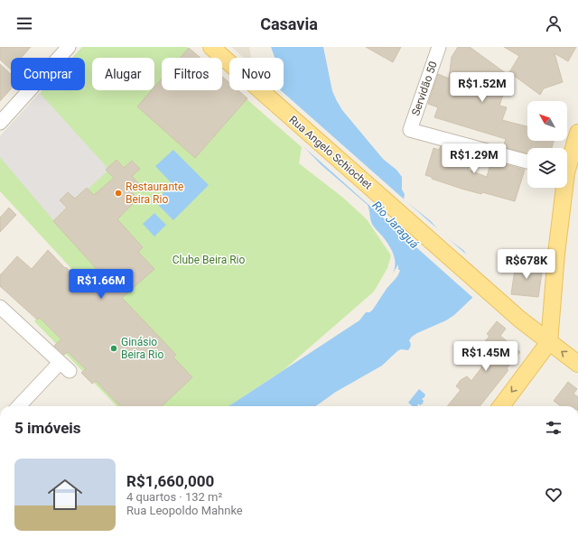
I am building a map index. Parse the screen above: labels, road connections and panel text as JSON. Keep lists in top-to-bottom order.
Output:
{
  "streets": {
    "main road": ["Rua Angelo Schiochet"],
    "street": ["Servidão 50"]
  },
  "water": ["Rio Jaraguá"],
  "parks": ["Clube Beira Rio"],
  "places": ["Restaurante Beira Rio", "Ginásio Beira Rio"],
  "north": "top left",
  "page": {
    "header": "Casavia",
    "chip": [
      "Comprar",
      "Alugar",
      "Filtros",
      "Novo"
    ],
    "price": [
      "R$1.52M",
      "R$1.29M",
      "R$678K",
      "R$1.66M",
      "R$1.45M"
    ],
    "heading": "5 imóveis",
    "list": [
      {
        "name": "R$1,660,000",
        "note": "4 quartos · 132 m² · Rua Leopoldo Mahnke"
      }
    ]
  }
}
